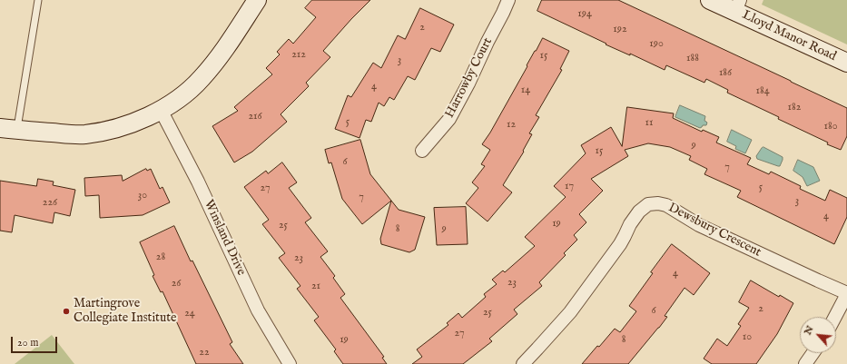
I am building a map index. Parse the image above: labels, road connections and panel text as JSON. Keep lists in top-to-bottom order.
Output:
{
  "streets": {
    "street": [
      "Lloyd Manor Road",
      "Harrowby Court",
      "Dewsbury Crescent",
      "Winsland Drive"
    ]
  },
  "places": ["Martingrove Collegiate Institute"],
  "house_numbers": [
    "194",
    "2",
    "192",
    "190",
    "212",
    "15",
    "188",
    "3",
    "186",
    "4",
    "14",
    "184",
    "182",
    "216",
    "5",
    "11",
    "12",
    "180",
    "9",
    "15",
    "6",
    "7",
    "17",
    "5",
    "27",
    "30",
    "7",
    "3",
    "226",
    "4",
    "19",
    "25",
    "8",
    "9",
    "28",
    "23",
    "4",
    "23",
    "26",
    "21",
    "2",
    "6",
    "25",
    "24",
    "27",
    "10",
    "19",
    "8",
    "22"
  ],
  "scale_bar": "20 m",
  "north": "top left"
}
